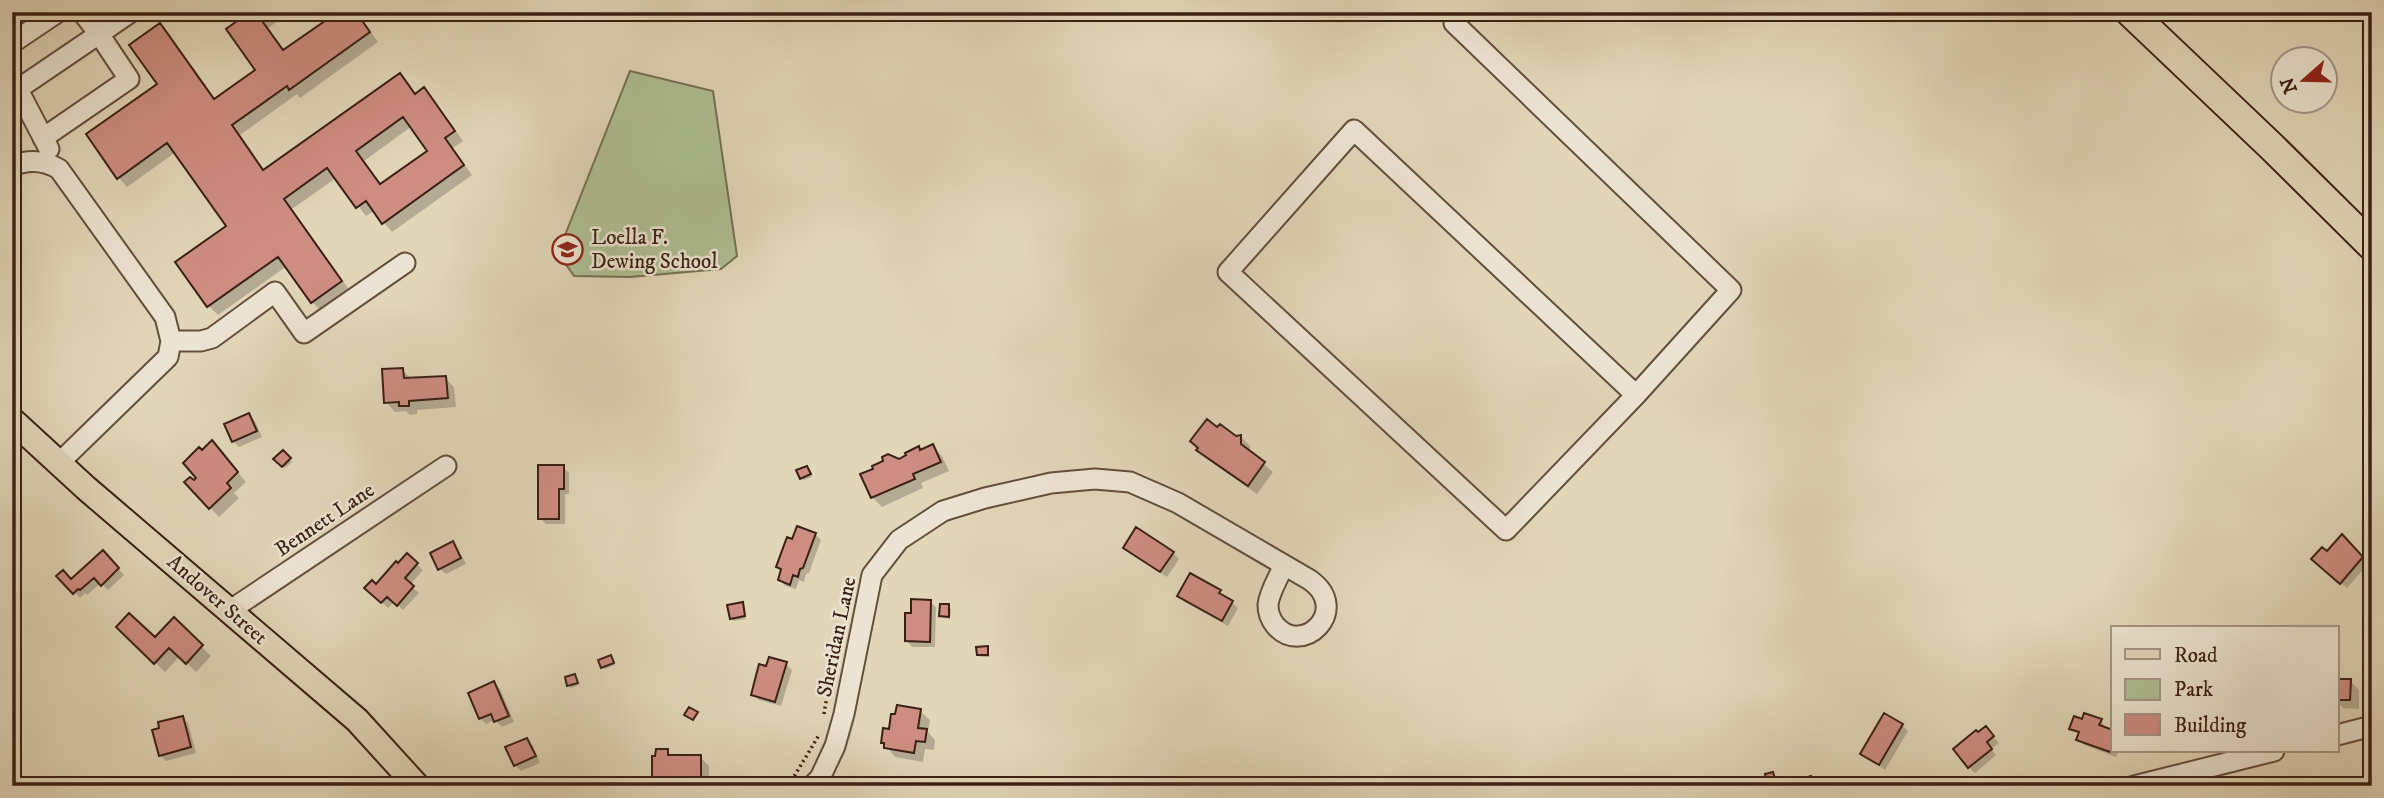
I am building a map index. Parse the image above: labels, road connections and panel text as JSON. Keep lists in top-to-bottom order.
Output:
{
  "streets": {
    "main road": ["Andover Street"],
    "street": ["Bennett Lane", "Sheridan Lane"]
  },
  "crossings": [
    ["Bennett Lane", "Andover Street"]
  ],
  "places": {
    "school or university": ["Loella F. Dewing School"]
  },
  "legend": ["Road", "Park", "Building"],
  "north": "left"
}
